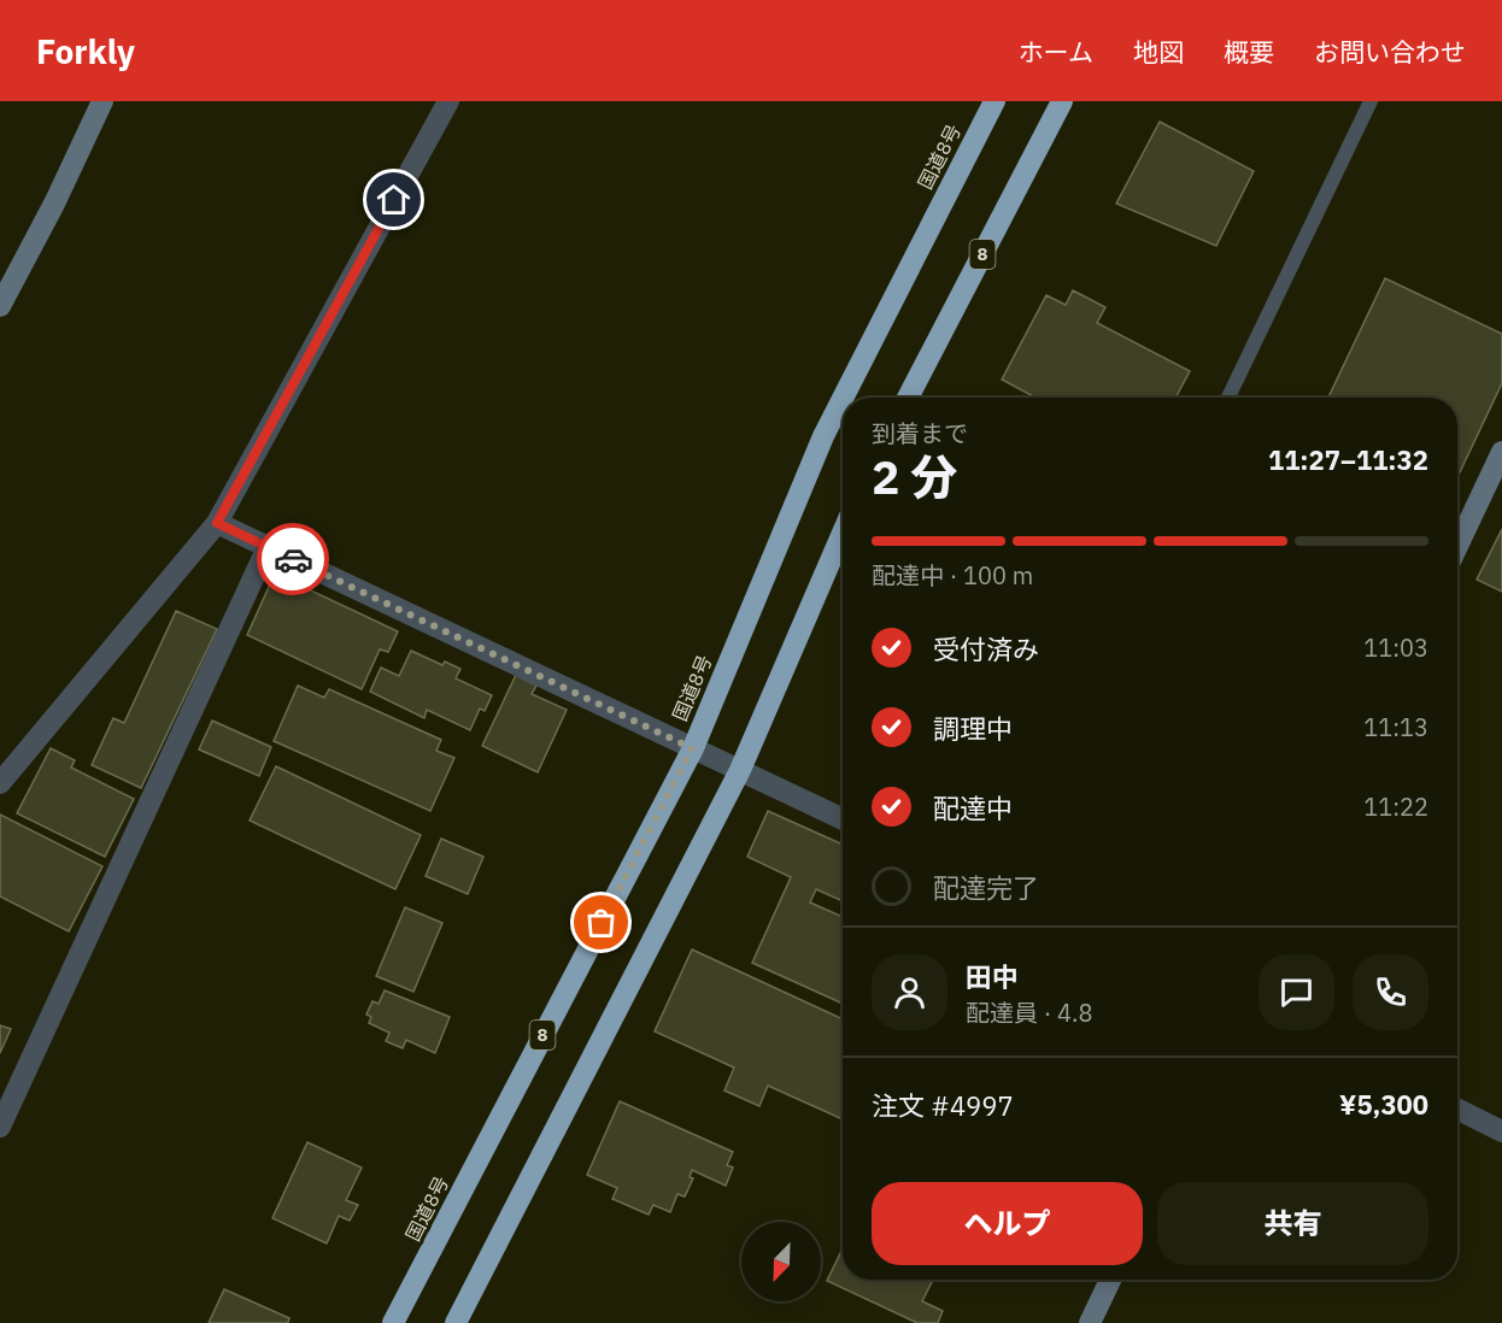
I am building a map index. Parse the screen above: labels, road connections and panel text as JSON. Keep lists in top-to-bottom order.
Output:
{
  "streets": {
    "highway": ["国道8号", "8"]
  },
  "north": "bottom left",
  "page": {
    "header": "Forkly",
    "nav": [
      "ホーム",
      "地図",
      "概要",
      "お問い合わせ"
    ],
    "heading": ["2 分", "到着まで", "11:27–11:32"],
    "panel": [
      "田中",
      "配達員 · 4.8",
      "注文 #4997",
      "¥5,300"
    ],
    "bar": "配達中 · 100 m",
    "list": [
      ["受付済み", "11:03"],
      ["調理中", "11:13"],
      ["配達中", "11:22"],
      "配達完了"
    ],
    "buttons": ["ヘルプ", "共有"]
  }
}
